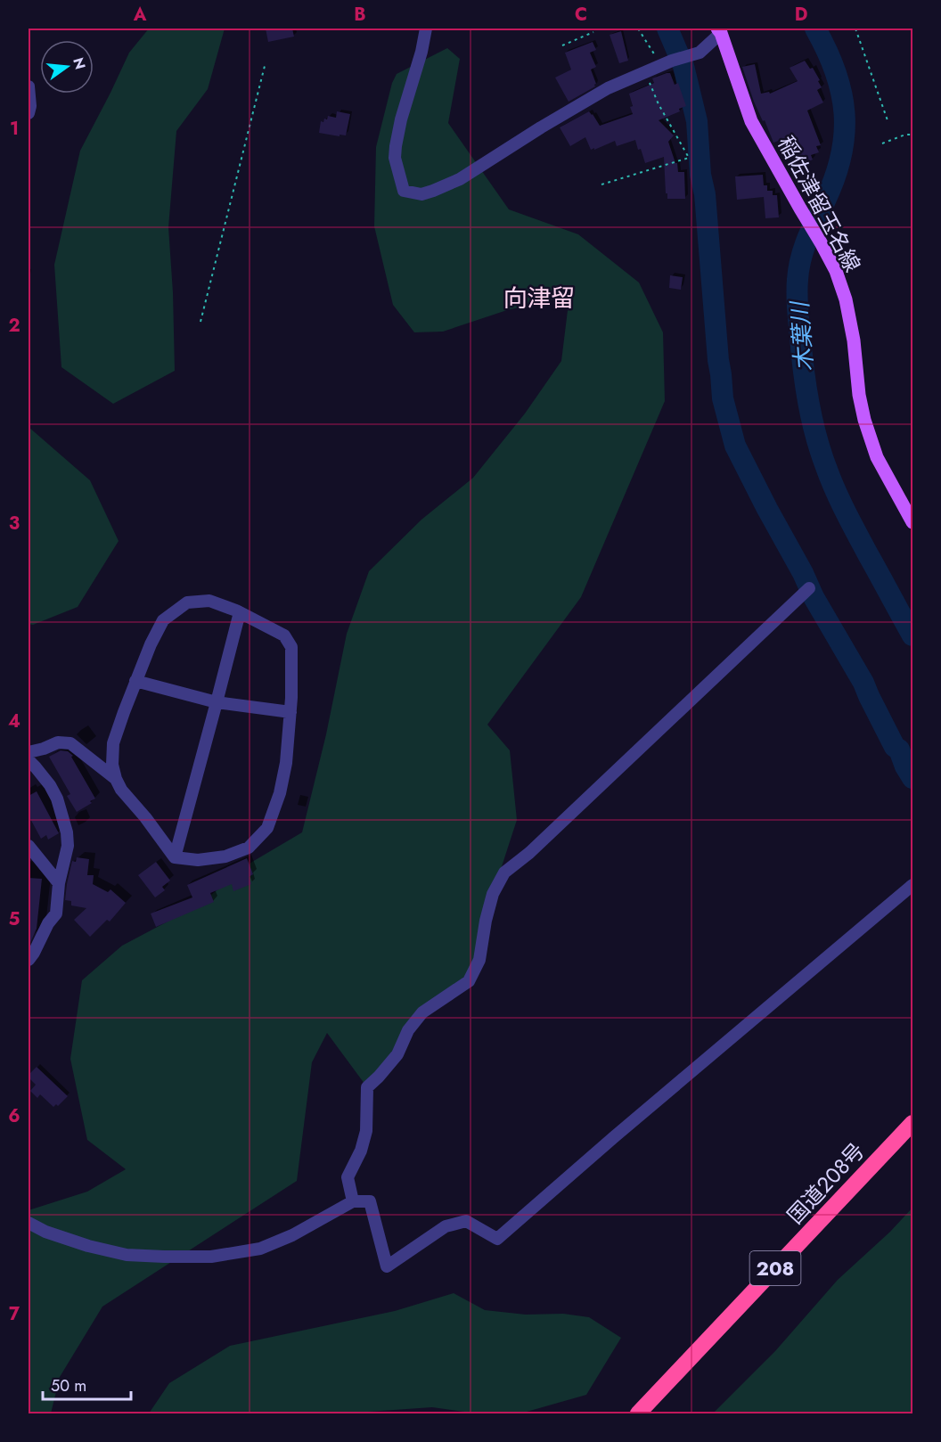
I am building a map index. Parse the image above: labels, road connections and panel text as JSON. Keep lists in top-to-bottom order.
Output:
{
  "streets": {
    "highway": ["国道208号", "208"],
    "main road": ["稲佐津留玉名線"]
  },
  "districts": ["向津留"],
  "water": ["木葉川"],
  "scale_bar": "50 m",
  "north": "right",
  "grid": {
    "columns": [
      "A",
      "B",
      "C",
      "D"
    ],
    "rows": [
      "1",
      "2",
      "3",
      "4",
      "5",
      "6",
      "7"
    ]
  }
}
